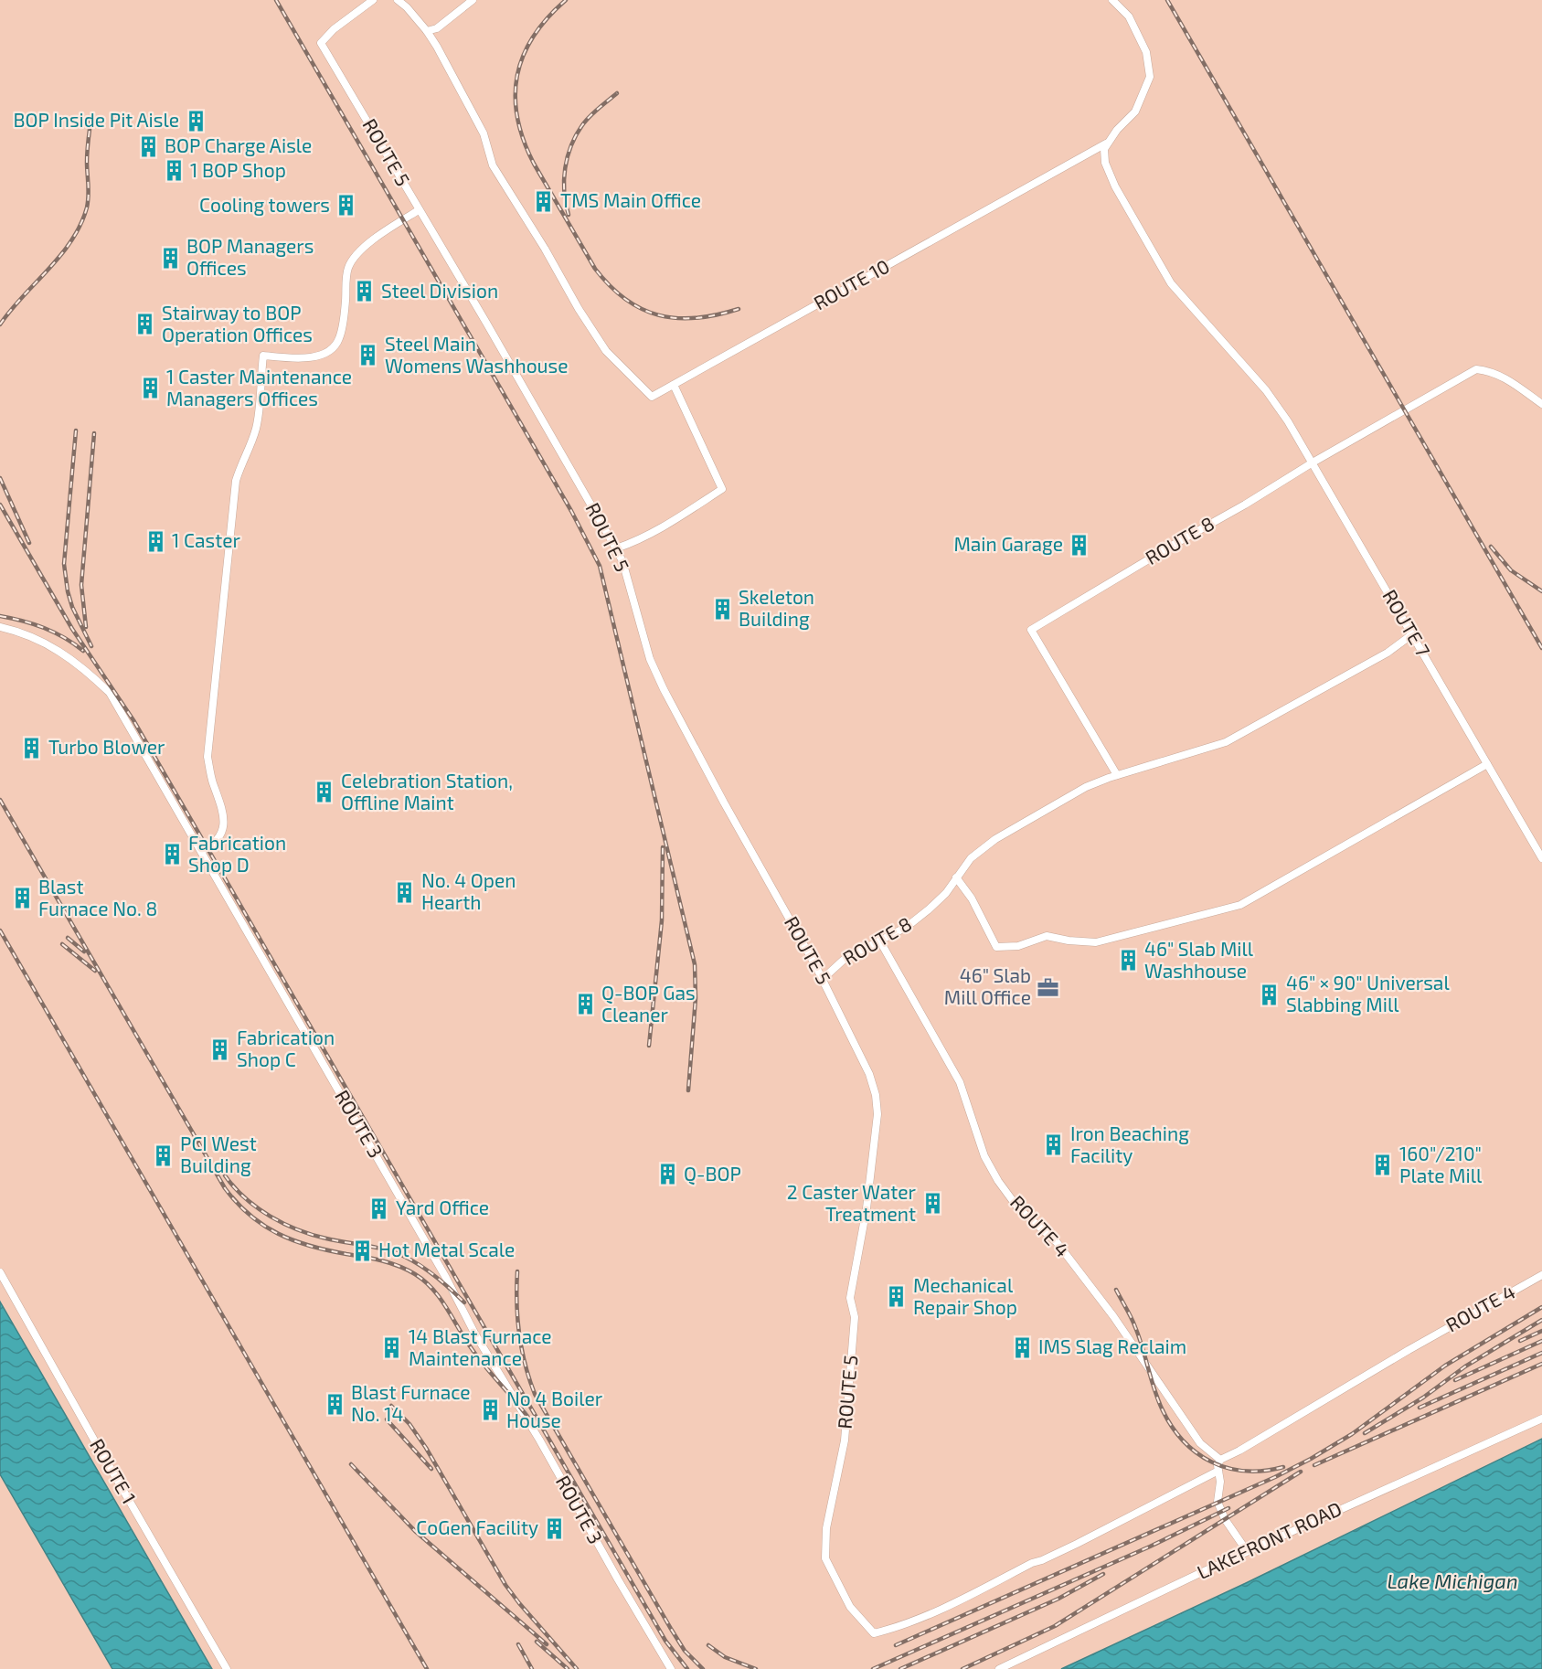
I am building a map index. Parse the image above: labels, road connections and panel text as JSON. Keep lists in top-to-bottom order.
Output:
{
  "streets": {
    "street": [
      "ROUTE 5",
      "ROUTE 10",
      "ROUTE 8",
      "ROUTE 7",
      "ROUTE 3",
      "ROUTE 4",
      "ROUTE 1",
      "LAKEFRONT ROAD"
    ]
  },
  "crossings": [
    ["ROUTE 5", "ROUTE 8"],
    ["ROUTE 10", "ROUTE 7"],
    ["ROUTE 8", "ROUTE 7"],
    ["ROUTE 8", "ROUTE 4"]
  ],
  "water": ["Lake Michigan"],
  "places": {
    "building": [
      "BOP Inside Pit Aisle",
      "BOP Charge Aisle",
      "1 BOP Shop",
      "TMS Main Office",
      "Cooling towers",
      "BOP Managers Offices",
      "Steel Division",
      "Stairway to BOP Operation Offices",
      "Steel Main Womens Washhouse",
      "1 Caster Maintenance Managers Offices",
      "1 Caster",
      "Main Garage",
      "Skeleton Building",
      "Turbo Blower",
      "Celebration Station, Offline Maint",
      "Fabrication Shop D",
      "No. 4 Open Hearth",
      "Blast Furnace No. 8",
      "46\" Slab Mill Washhouse",
      "46\" × 90\" Universal Slabbing Mill",
      "Q-BOP Gas Cleaner",
      "Fabrication Shop C",
      "Iron Beaching Facility",
      "PCI West Building",
      "160\"/210\" Plate Mill",
      "Q-BOP",
      "2 Caster Water Treatment",
      "Yard Office",
      "Hot Metal Scale",
      "Mechanical Repair Shop",
      "IMS Slag Reclaim",
      "14 Blast Furnace Maintenance",
      "Blast Furnace No. 14",
      "No 4 Boiler House",
      "CoGen Facility"
    ],
    "office": ["46\" Slab Mill Office"]
  }
}
